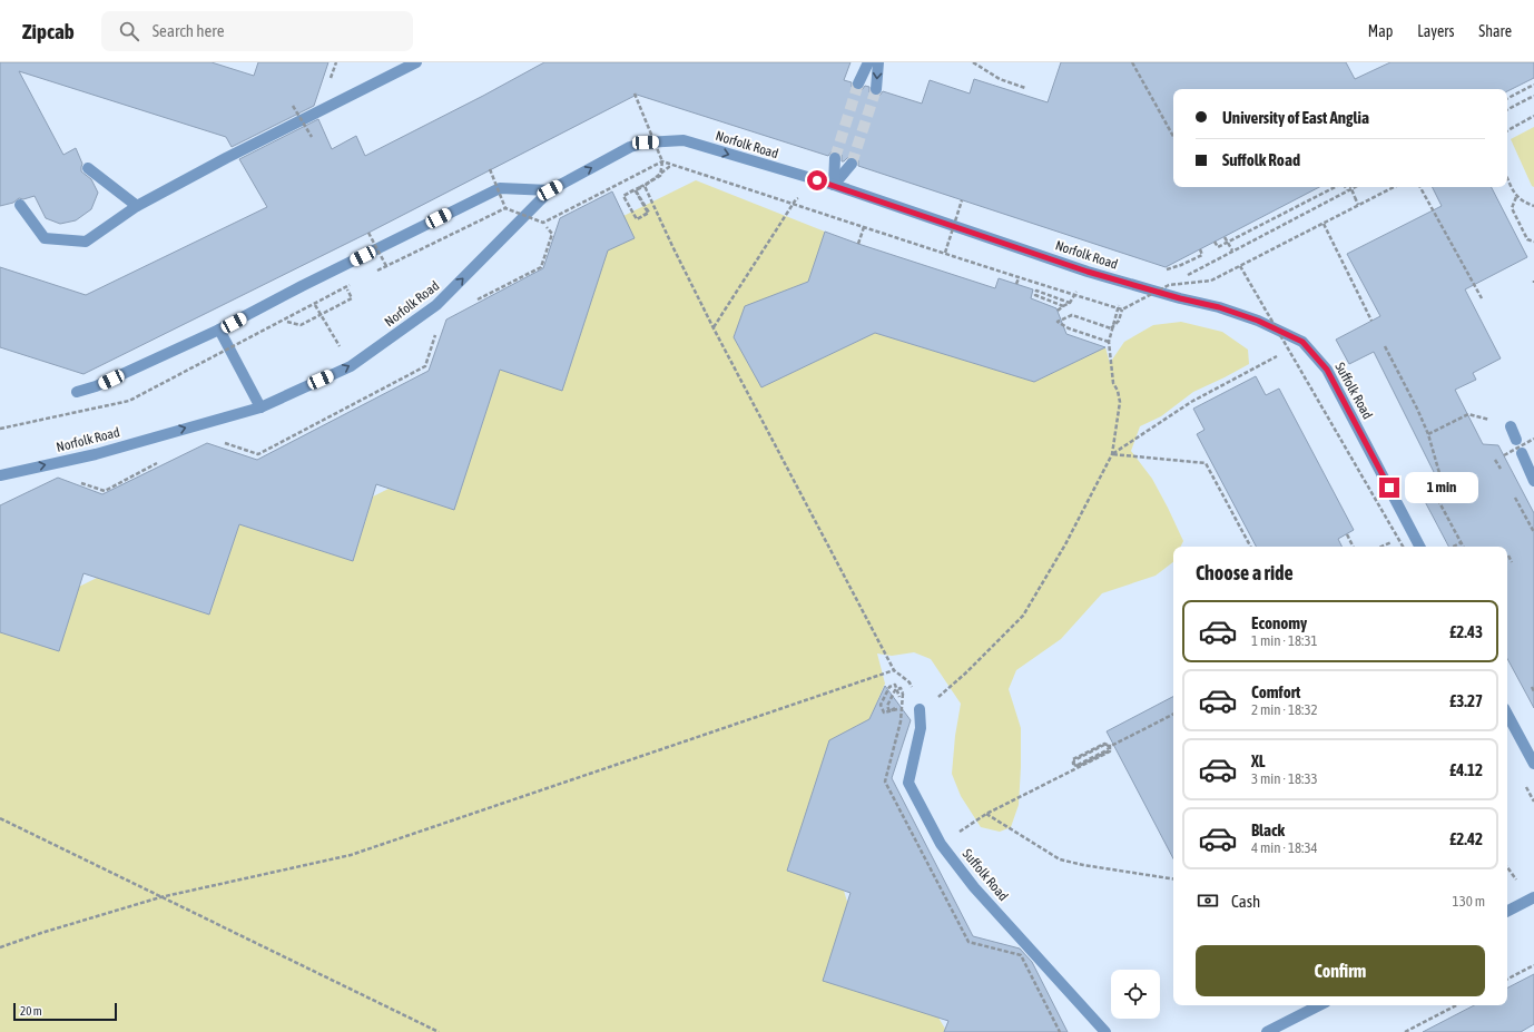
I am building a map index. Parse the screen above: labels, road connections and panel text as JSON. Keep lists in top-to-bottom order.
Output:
{
  "streets": {
    "street": ["Norfolk Road", "Suffolk Road"]
  },
  "crossings": [
    ["Norfolk Road", "Suffolk Road"]
  ],
  "scale_bar": "20 m",
  "page": {
    "header": "Zipcab",
    "search": "Search here",
    "nav": ["Map", "Layers", "Share"],
    "banner": ["University of East Anglia", "Suffolk Road"],
    "bubble": "1 min",
    "heading": "Choose a ride",
    "list": [
      {
        "name": "Economy",
        "note": "1 min · 18:31",
        "value": "£2.43"
      },
      {
        "name": "Comfort",
        "note": "2 min · 18:32",
        "value": "£3.27"
      },
      {
        "name": "XL",
        "note": "3 min · 18:33",
        "value": "£4.12"
      },
      {
        "name": "Black",
        "note": "4 min · 18:34",
        "value": "£2.42"
      }
    ],
    "pay": ["Cash", "130 m"],
    "buttons": "Confirm",
    "scale": "20 m"
  }
}
